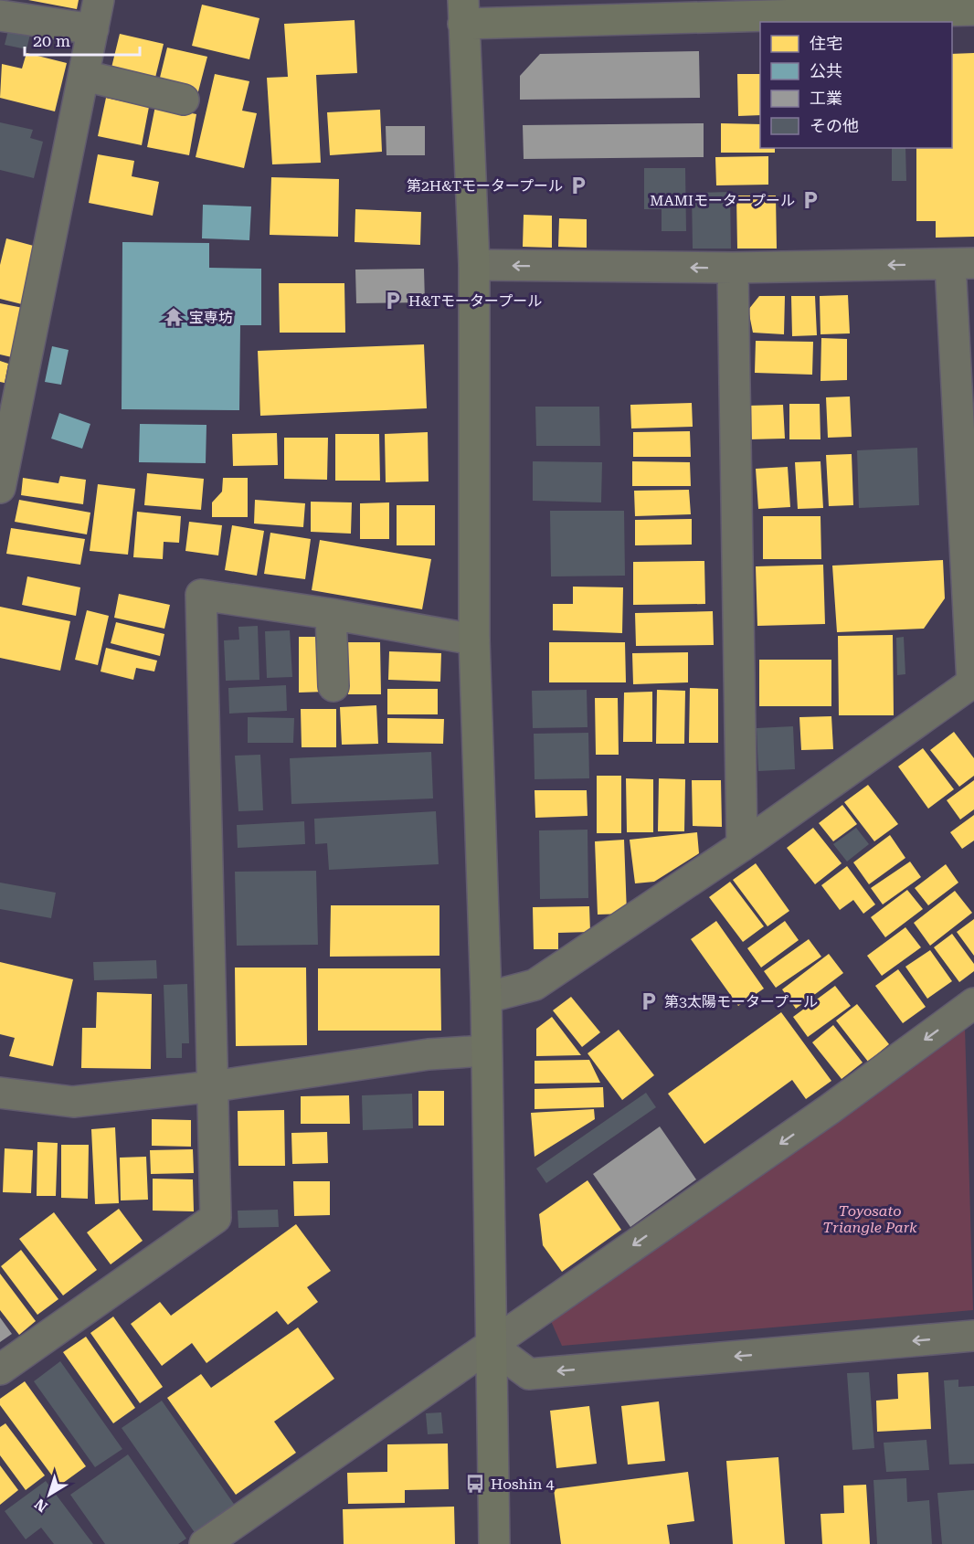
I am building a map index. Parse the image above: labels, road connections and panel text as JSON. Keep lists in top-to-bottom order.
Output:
{
  "parks": ["Toyosato Triangle Park"],
  "places": {
    "parking": [
      "第2H&Tモータープール",
      "MAMIモータープール",
      "H&Tモータープール",
      "第3太陽モータープール"
    ],
    "temple": ["宝専坊"],
    "bus stop": ["Hoshin 4"]
  },
  "legend": [
    "住宅",
    "公共",
    "工業",
    "その他"
  ],
  "scale_bar": "20 m",
  "north": "bottom left"
}
